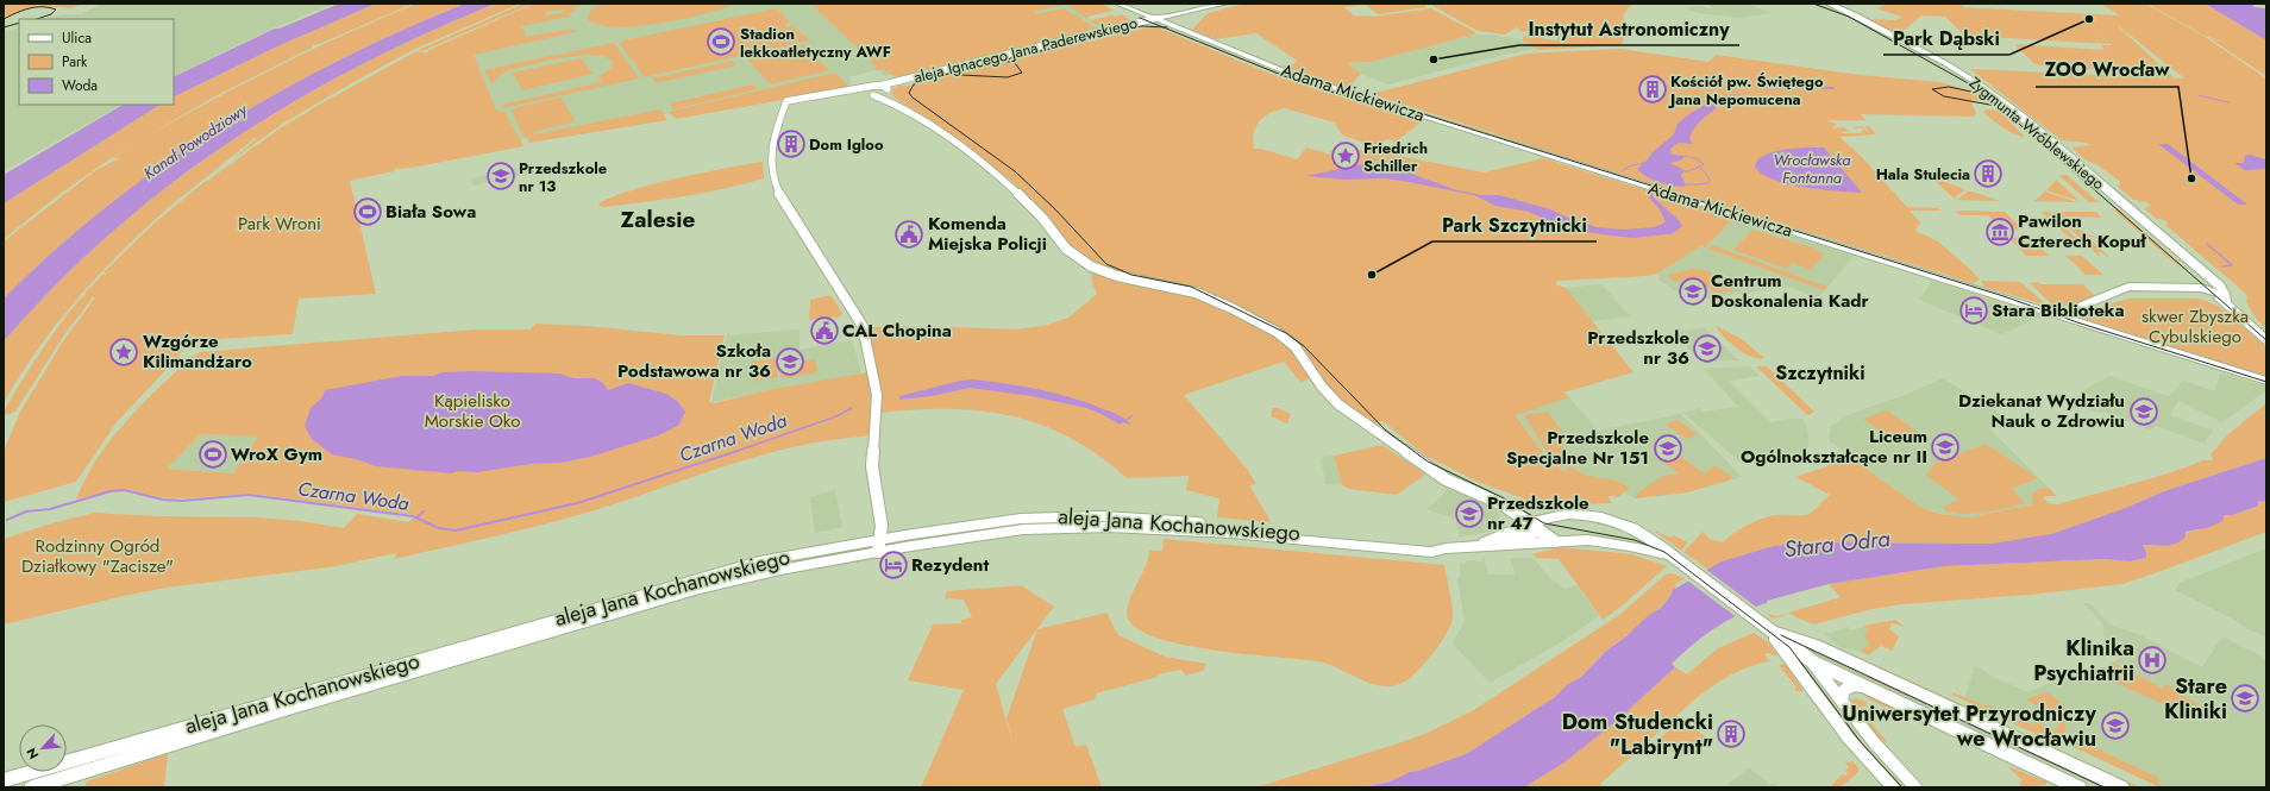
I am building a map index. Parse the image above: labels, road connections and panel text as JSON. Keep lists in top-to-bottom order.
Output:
{
  "streets": {
    "main road": ["Adama Mickiewicza", "Zygmunta Wróblewskiego", "aleja Jana Kochanowskiego"],
    "street": ["aleja Ignacego Jana Paderewskiego"]
  },
  "crossings": [
    ["aleja Ignacego Jana Paderewskiego", "Adama Mickiewicza"]
  ],
  "districts": ["Zalesie", "Szczytniki"],
  "water": [
    "Kanał Powodziowy",
    "Wrocławska Fontanna",
    "Czarna Woda",
    "Stara Odra"
  ],
  "parks": [
    "Park Wroni",
    "skwer Zbyszka Cybulskiego",
    "Kąpielisko Morskie Oko",
    "Rodzinny Ogród Działkowy \"Zacisze\""
  ],
  "places": {
    "other": [
      "Park Dąbski",
      "Instytut Astronomiczny",
      "ZOO Wrocław",
      "Park Szczytnicki"
    ],
    "sports": ["Stadion lekkoatletyczny AWF", "Biała Sowa", "WroX Gym"],
    "building": [
      "Kościół pw. Świętego Jana Nepomucena",
      "Dom Igloo",
      "Hala Stulecia",
      "Dom Studencki \"Labirynt\""
    ],
    "place": ["Friedrich Schiller", "Wzgórze Kilimandżaro"],
    "school or university": [
      "Przedszkole nr 13",
      "Centrum Doskonalenia Kadr",
      "Przedszkole nr 36",
      "Szkoła Podstawowa nr 36",
      "Dziekanat Wydziału Nauk o Zdrowiu",
      "Liceum Ogólnokształcące nr II",
      "Przedszkole Specjalne Nr 151",
      "Przedszkole nr 47",
      "Stare Kliniki",
      "Uniwersytet Przyrodniczy we Wrocławiu"
    ],
    "museum": ["Pawilon Czterech Kopuł"],
    "public building": ["Komenda Miejska Policji", "CAL Chopina"],
    "hotel": ["Stara Biblioteka", "Rezydent"],
    "hospital": ["Klinika Psychiatrii"]
  },
  "legend": ["Ulica", "Park", "Woda"],
  "north": "bottom left"
}
